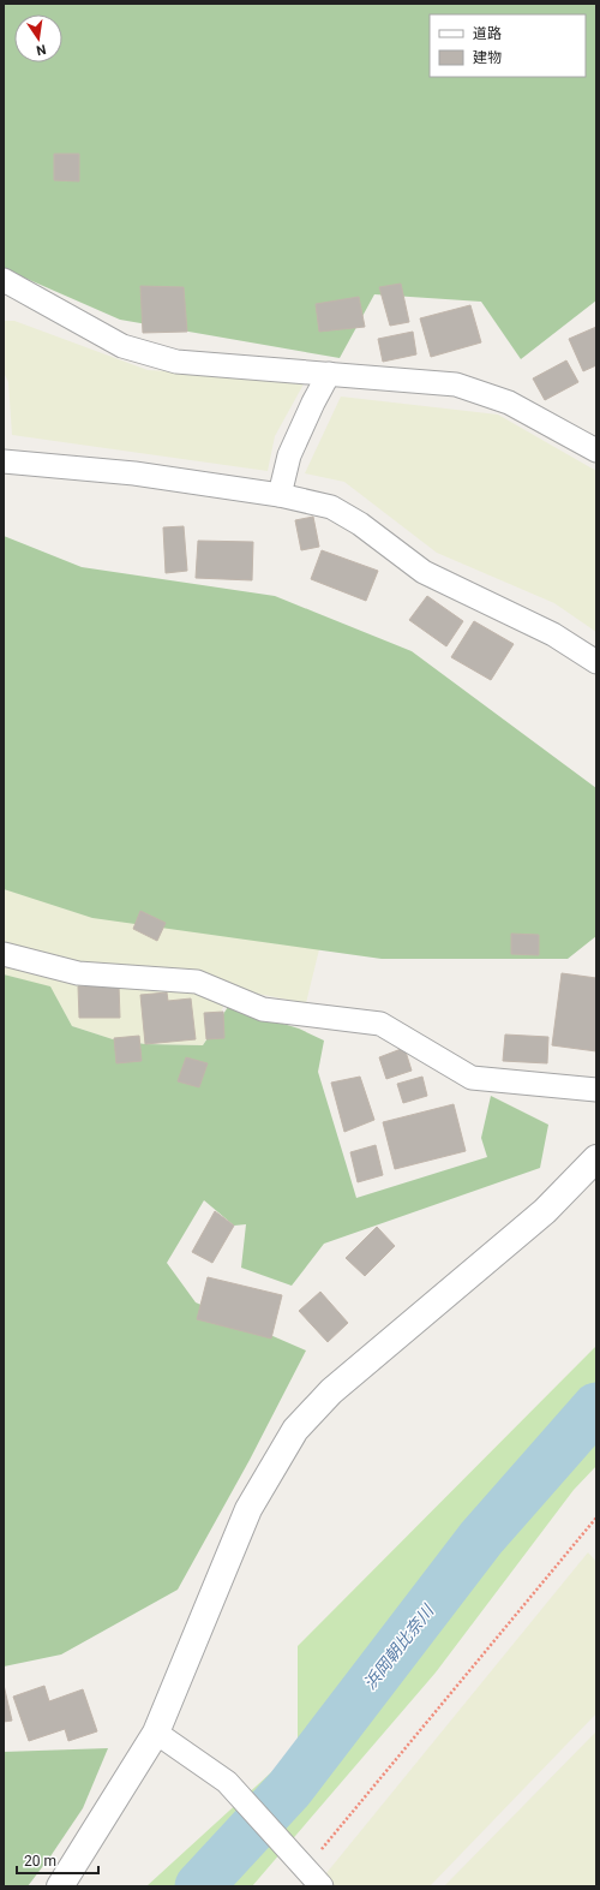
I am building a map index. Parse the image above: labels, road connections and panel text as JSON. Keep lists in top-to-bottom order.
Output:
{
  "water": ["浜岡朝比奈川"],
  "legend": ["道路", "建物"],
  "scale_bar": "20 m",
  "north": "bottom"
}
